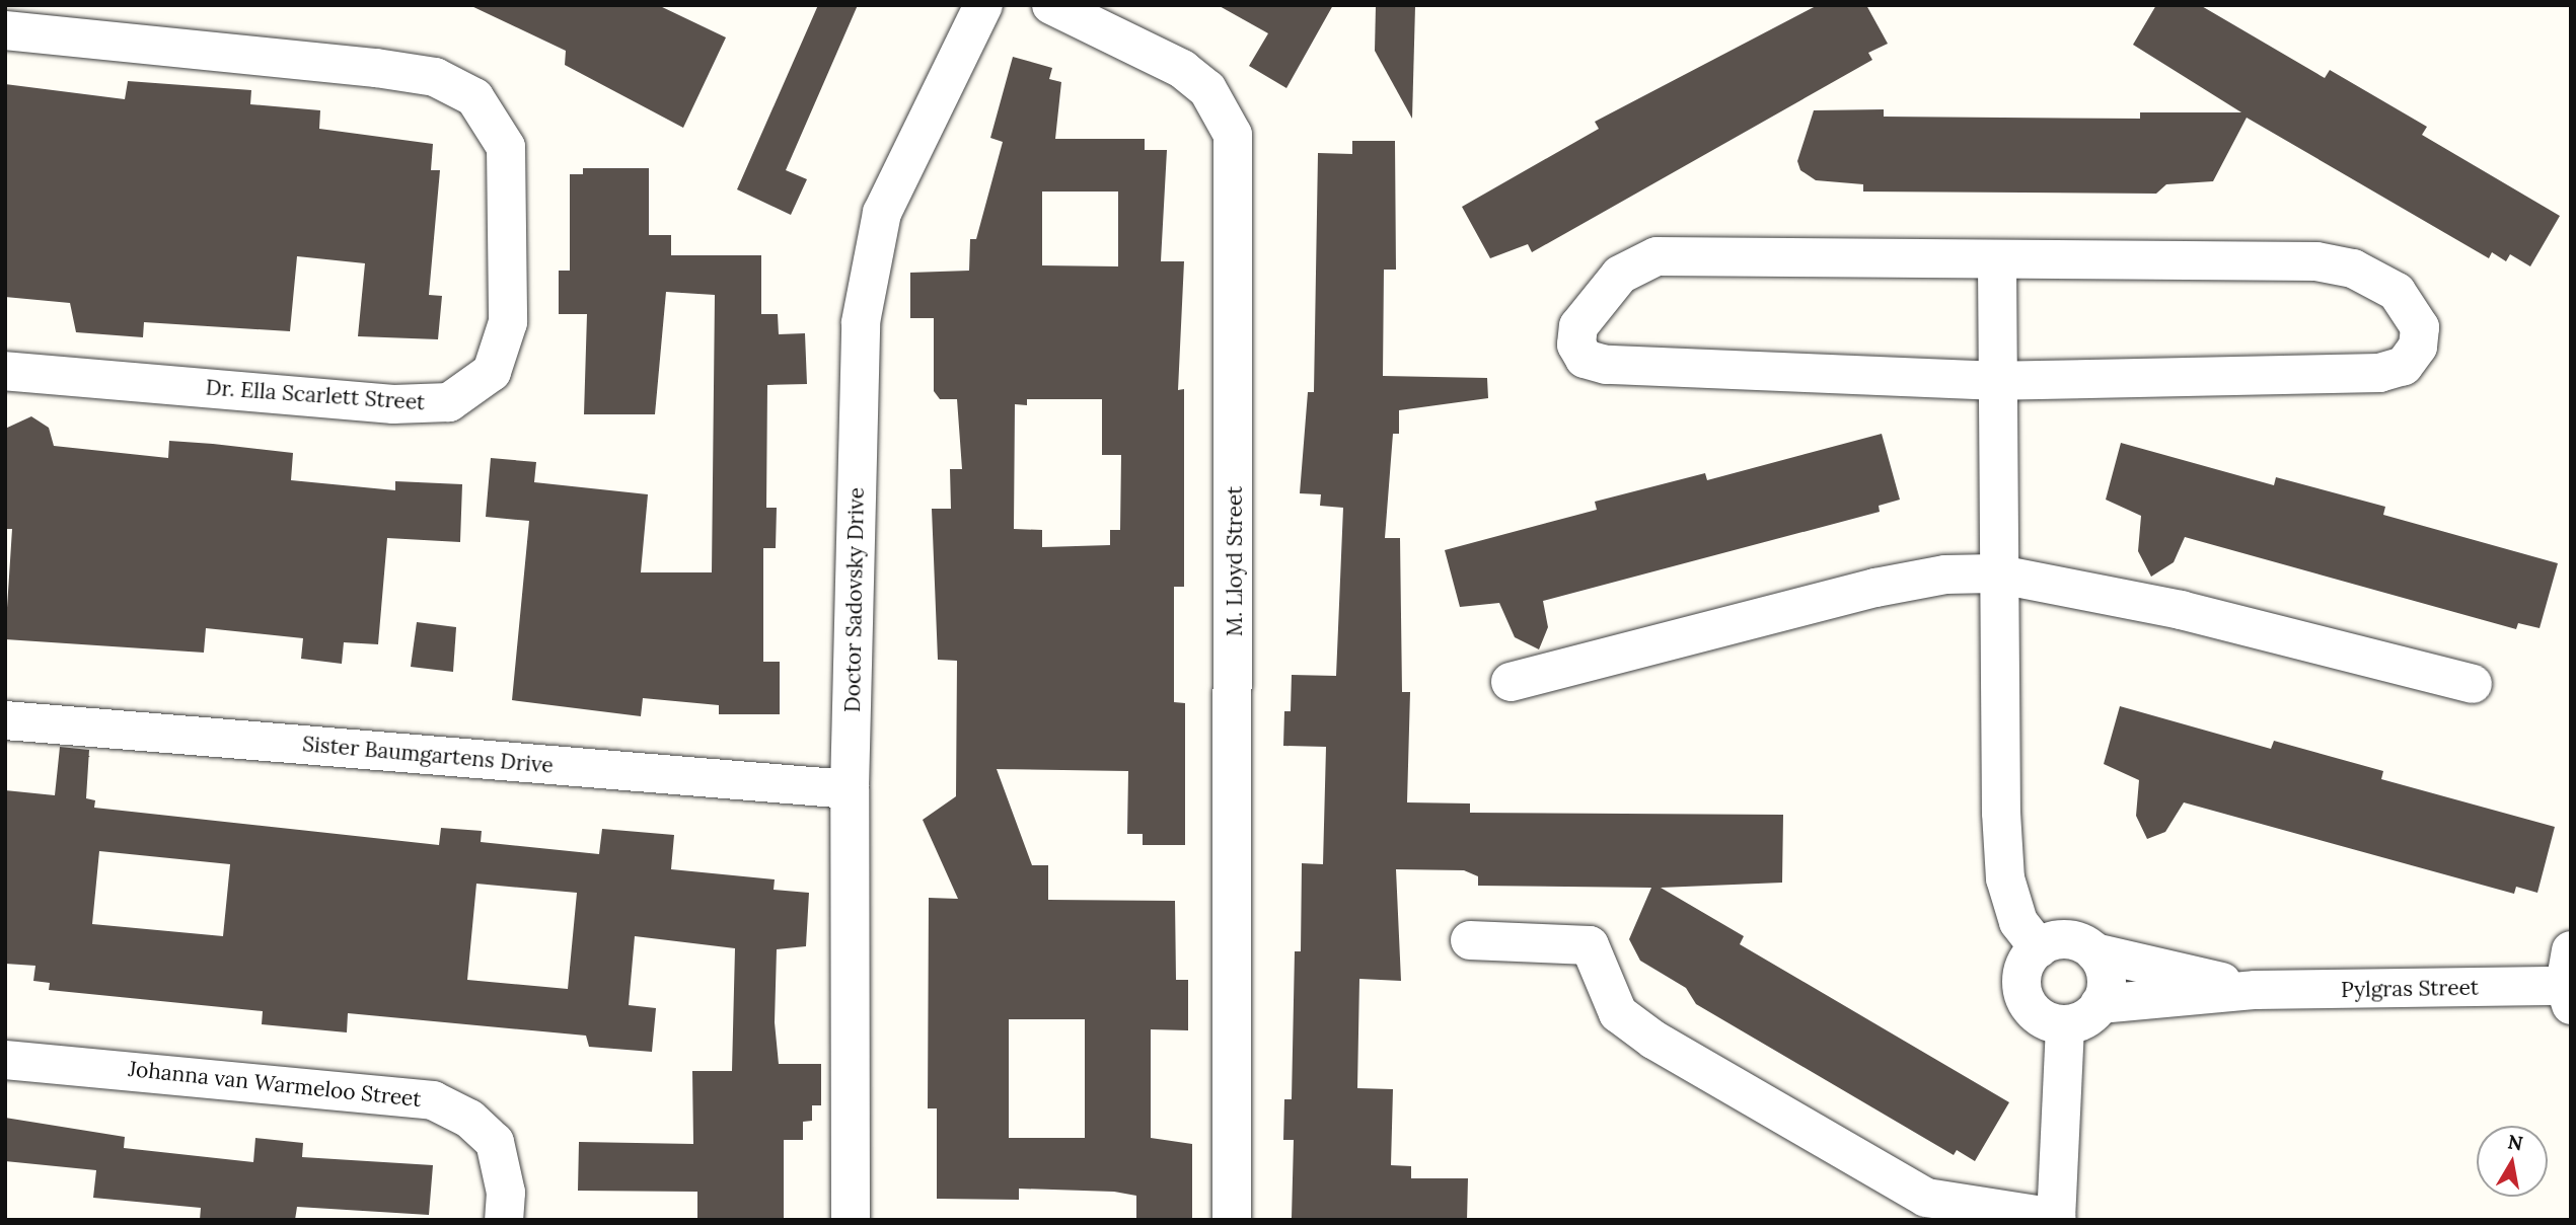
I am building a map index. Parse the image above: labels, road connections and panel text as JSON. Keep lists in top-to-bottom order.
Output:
{
  "streets": {
    "street": [
      "Dr. Ella Scarlett Street",
      "M. Lloyd Street",
      "Doctor Sadovsky Drive",
      "Sister Baumgartens Drive",
      "Pylgras Street",
      "Johanna van Warmeloo Street"
    ]
  },
  "crossings": [
    ["Doctor Sadovsky Drive", "Sister Baumgartens Drive"]
  ],
  "north": "top"
}
